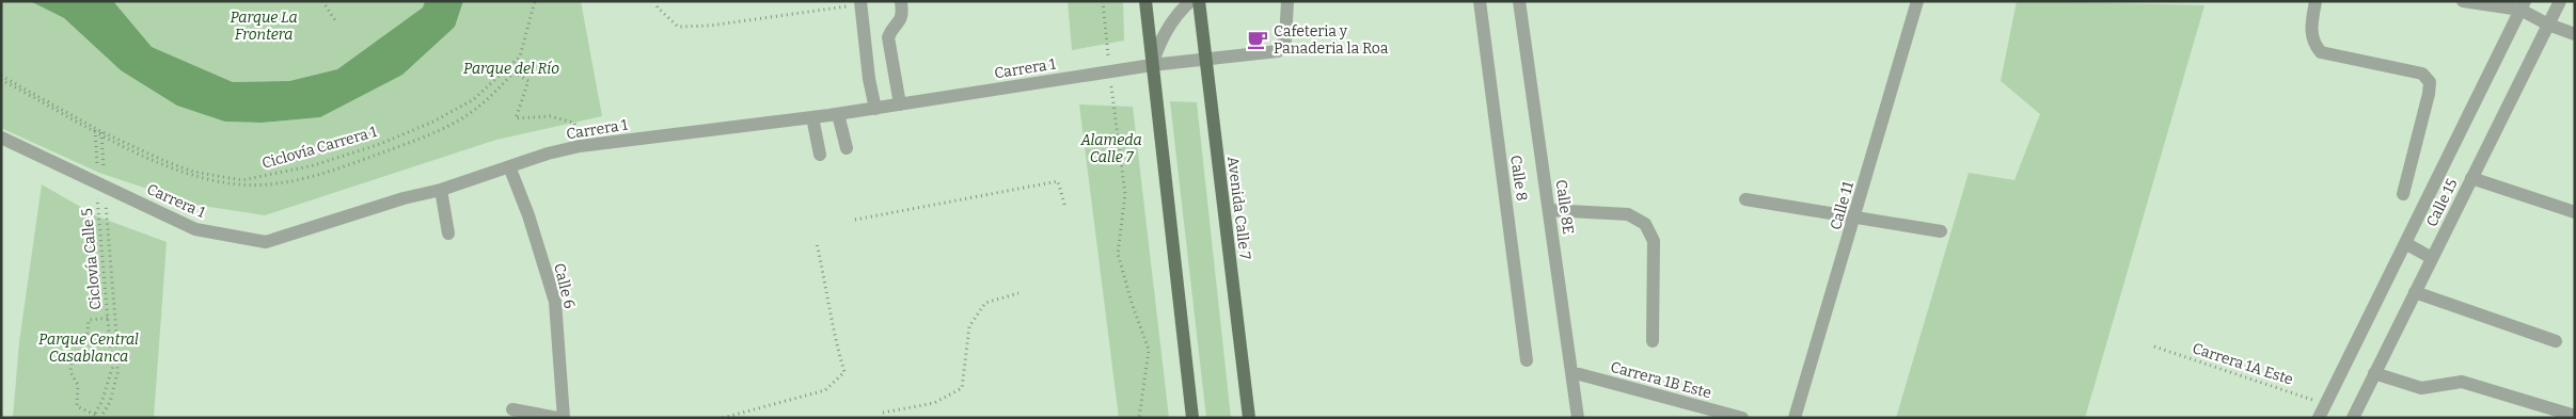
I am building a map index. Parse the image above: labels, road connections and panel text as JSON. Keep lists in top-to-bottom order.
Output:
{
  "streets": {
    "main road": ["Avenida Calle 7"],
    "street": [
      "Carrera 1",
      "Calle 8",
      "Calle 15",
      "Calle 11",
      "Calle 8E",
      "Calle 6",
      "Carrera 1B Este"
    ],
    "path": ["Ciclovía Carrera 1", "Ciclovía Calle 5", "Carrera 1A Este"]
  },
  "crossings": [
    ["Carrera 1", "Avenida Calle 7"],
    ["Carrera 1", "Ciclovía Calle 5"],
    ["Carrera 1", "Calle 6"],
    ["Calle 15", "Carrera 1A Este"],
    ["Calle 8E", "Carrera 1B Este"]
  ],
  "parks": [
    "Parque La Frontera",
    "Parque del Río",
    "Alameda Calle 7",
    "Parque Central Casablanca"
  ],
  "places": {
    "cafe": ["Cafeteria y Panaderia la Roa"]
  }
}
